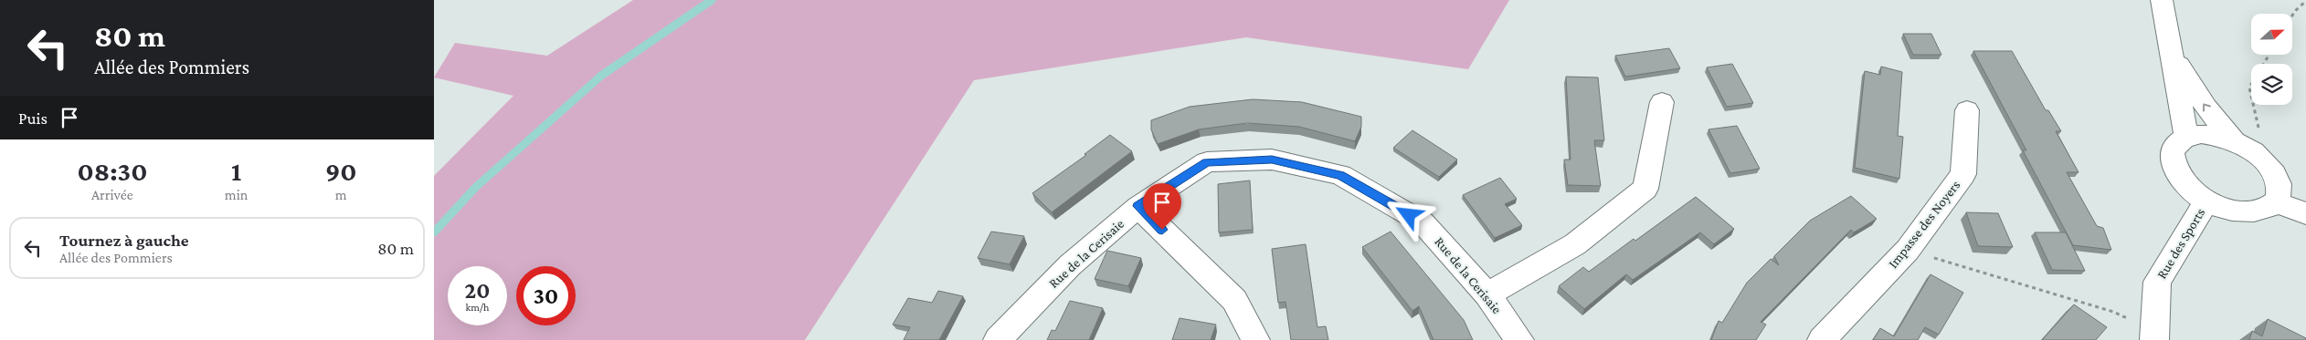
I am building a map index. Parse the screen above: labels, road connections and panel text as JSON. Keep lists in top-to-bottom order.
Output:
{
  "streets": {
    "street": ["Impasse des Noyers", "Rue des Sports", "Rue de la Cerisaie"]
  },
  "north": "right",
  "page": {
    "turn": ["80 m", "Allée des Pommiers"],
    "then": "Puis",
    "eta": [
      "08:30",
      "Arrivée",
      "1",
      "min",
      "90",
      "m"
    ],
    "list": [
      {
        "name": "Tournez à gauche",
        "note": "Allée des Pommiers",
        "value": "80 m"
      }
    ],
    "speed": "20 km/h",
    "limit": "30"
  }
}
